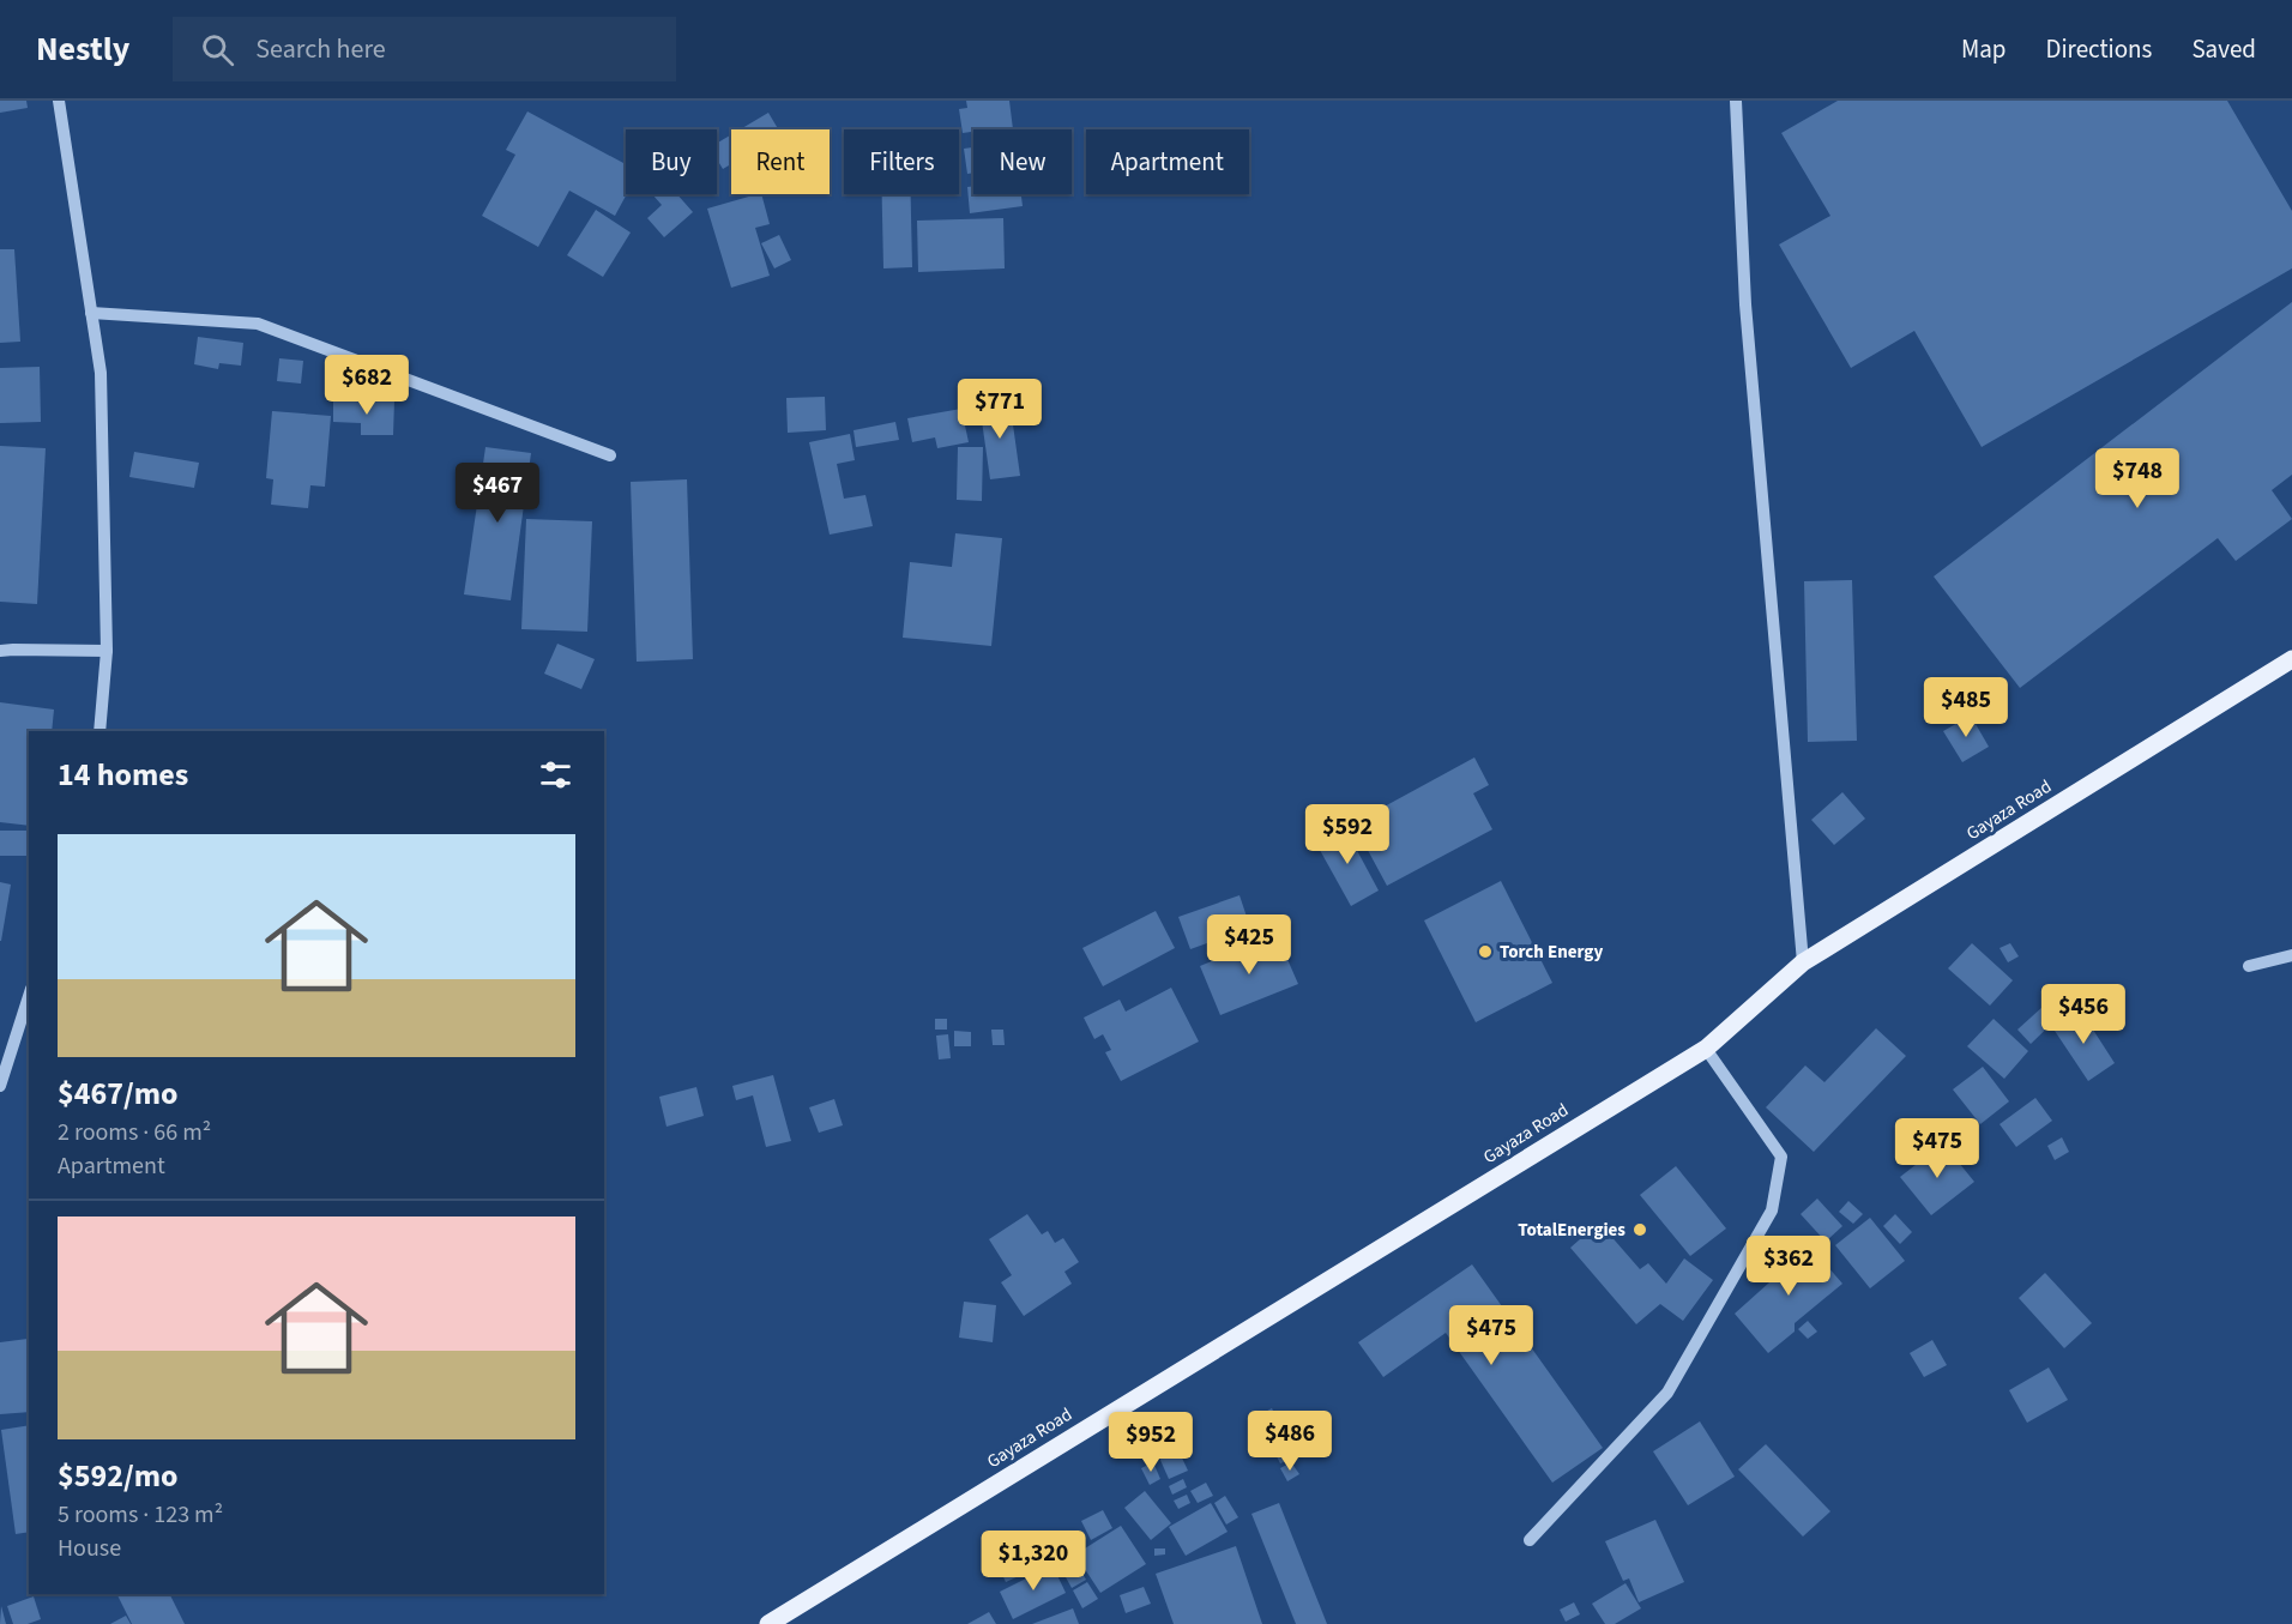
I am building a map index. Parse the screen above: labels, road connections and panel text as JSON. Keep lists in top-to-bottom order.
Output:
{
  "streets": {
    "main road": ["Gayaza Road"]
  },
  "places": ["Torch Energy", "TotalEnergies"],
  "page": {
    "header": "Nestly",
    "search": "Search here",
    "nav": ["Map", "Directions", "Saved"],
    "chip": [
      "Buy",
      "Rent",
      "Filters",
      "New",
      "Apartment"
    ],
    "price": [
      "$682",
      "$771",
      "$748",
      "$467",
      "$485",
      "$592",
      "$425",
      "$456",
      "$475",
      "$362",
      "$475",
      "$486",
      "$952",
      "$1,320"
    ],
    "heading": "14 homes",
    "list": [
      {
        "name": "$467/mo",
        "note": "2 rooms · 66 m² · Apartment"
      },
      {
        "name": "$592/mo",
        "note": "5 rooms · 123 m² · House"
      }
    ]
  }
}
